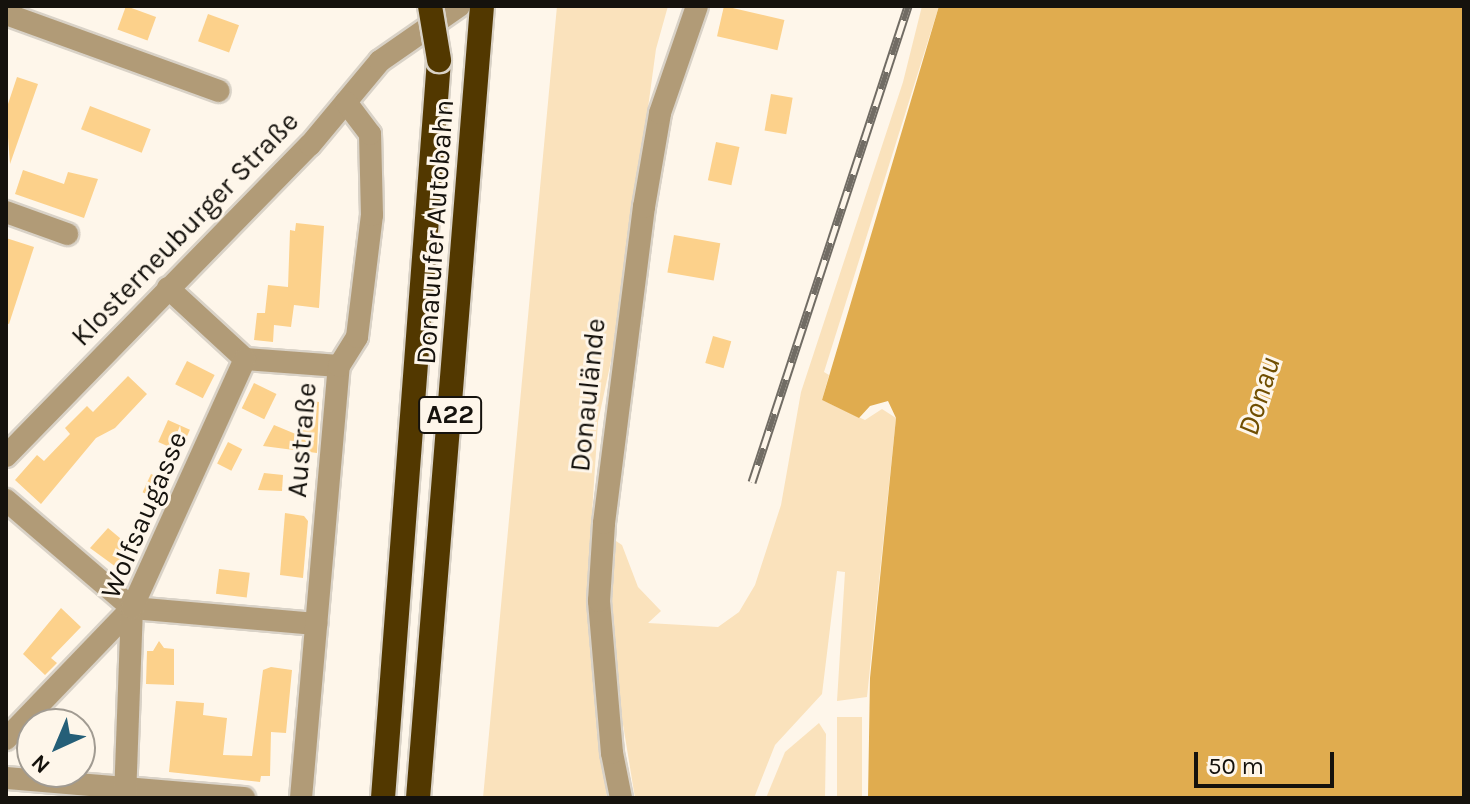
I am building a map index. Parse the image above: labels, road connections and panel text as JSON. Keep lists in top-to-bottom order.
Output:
{
  "streets": {
    "highway": ["Donauufer Autobahn", "A22"],
    "street": [
      "Klosterneuburger Straße",
      "Donaulände",
      "Austraße",
      "Wolfsaugasse"
    ]
  },
  "crossings": [
    ["Klosterneuburger Straße", "Austraße"]
  ],
  "water": ["Donau"],
  "scale_bar": "50 m",
  "north": "bottom left"
}
